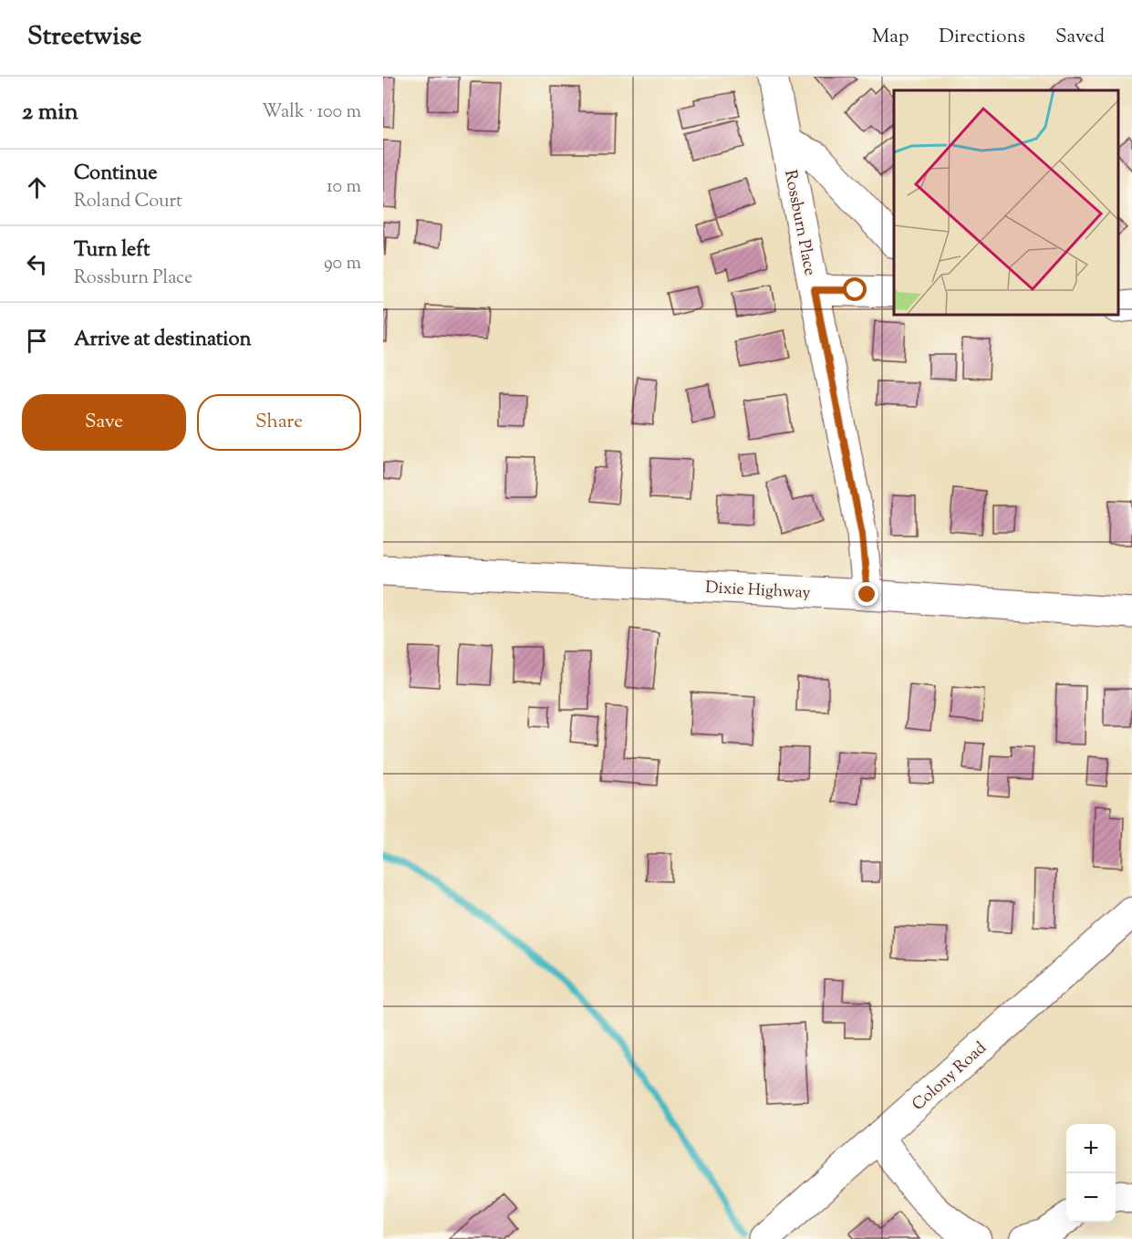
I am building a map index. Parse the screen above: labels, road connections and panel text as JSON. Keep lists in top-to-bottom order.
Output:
{
  "streets": {
    "street": ["Rossburn Place", "Dixie Highway", "Colony Road"]
  },
  "crossings": [
    ["Rossburn Place", "Dixie Highway"]
  ],
  "page": {
    "header": "Streetwise",
    "nav": ["Map", "Directions", "Saved"],
    "heading": ["2 min", "Walk · 100 m"],
    "list": [
      ["Continue", "Roland Court", "10 m"],
      ["Turn left", "Rossburn Place", "90 m"],
      "Arrive at destination"
    ],
    "buttons": ["Save", "Share"],
    "map_buttons": ["+", "−"]
  }
}
